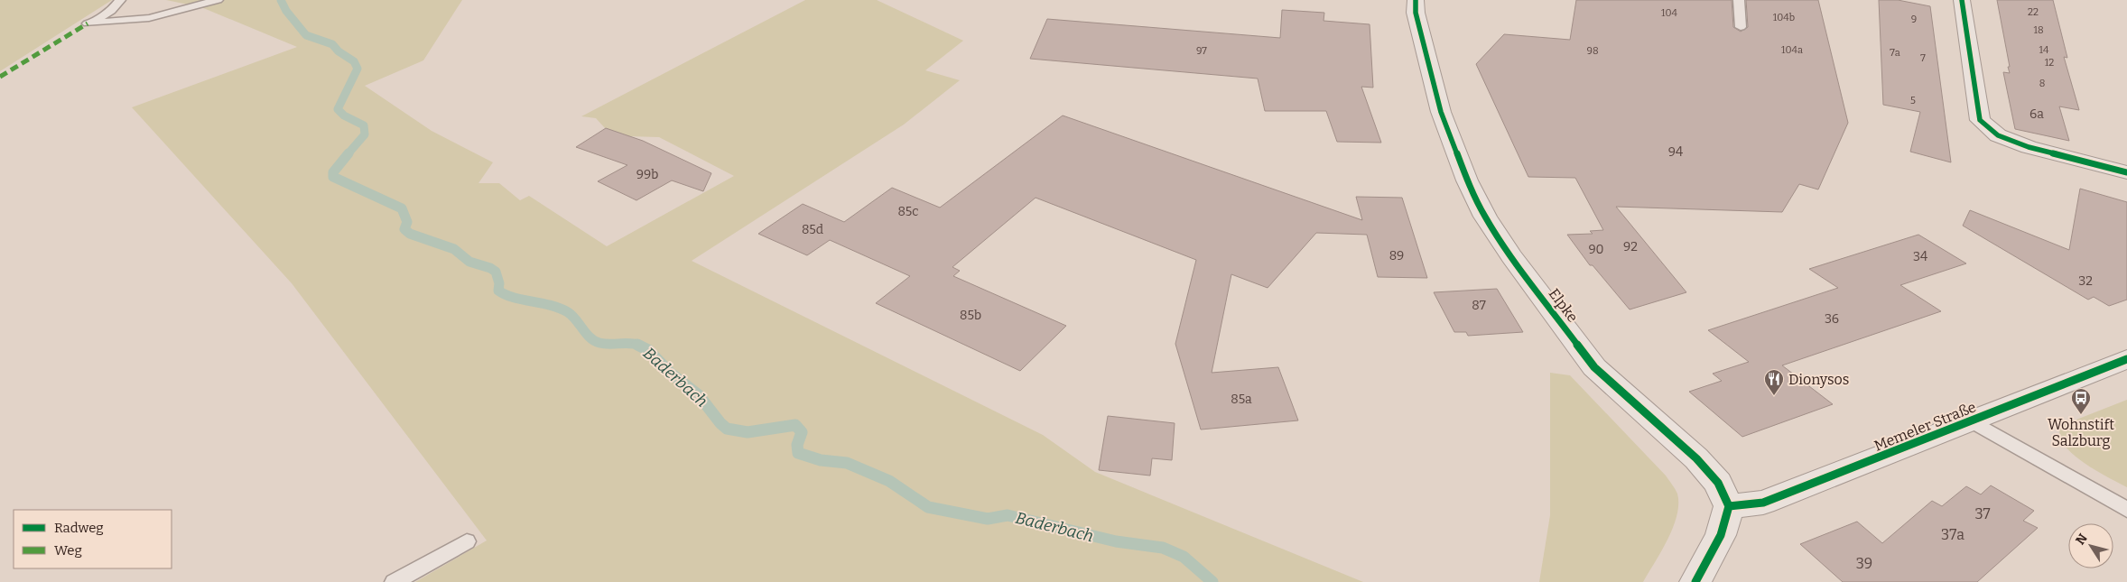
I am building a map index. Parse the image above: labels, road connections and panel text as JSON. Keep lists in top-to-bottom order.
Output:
{
  "streets": {
    "street": ["Elpke", "Memeler Straße"]
  },
  "crossings": [
    ["Elpke", "Memeler Straße"]
  ],
  "water": ["Baderbach"],
  "places": {
    "restaurant": ["Dionysos"],
    "bus stop": ["Wohnstift Salzburg"]
  },
  "house_numbers": [
    "22",
    "104",
    "104b",
    "9",
    "18",
    "104a",
    "14",
    "97",
    "98",
    "7a",
    "7",
    "12",
    "8",
    "5",
    "6a",
    "94",
    "99b",
    "85c",
    "85d",
    "92",
    "90",
    "89",
    "34",
    "32",
    "87",
    "85b",
    "36",
    "85a",
    "37",
    "37a",
    "39"
  ],
  "legend": ["Radweg", "Weg"],
  "north": "top left"
}
